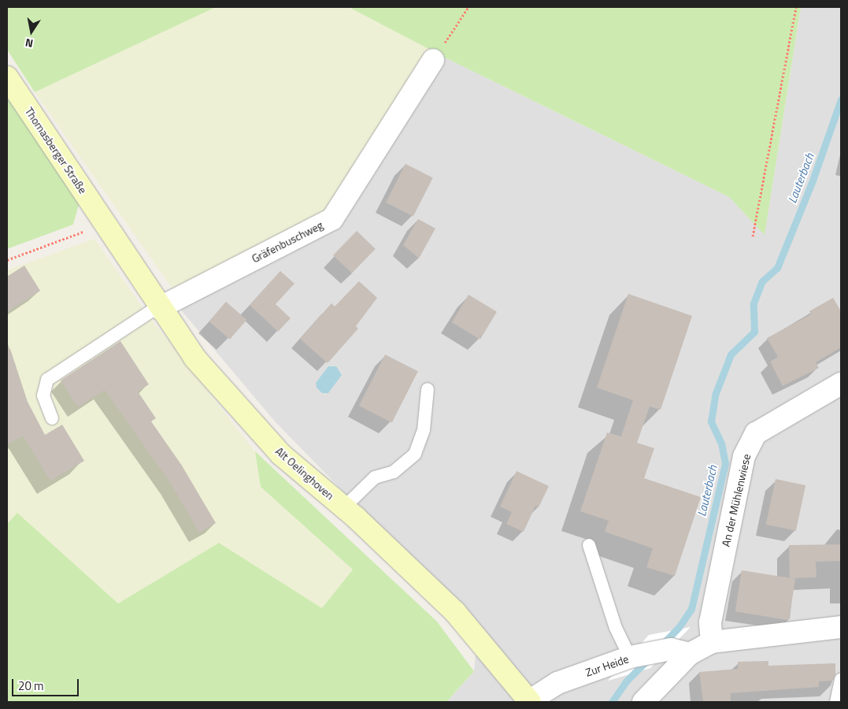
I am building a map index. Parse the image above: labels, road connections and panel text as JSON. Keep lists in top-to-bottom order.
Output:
{
  "streets": {
    "main road": ["Thomasberger Straße", "Alt Oelinghoven"],
    "street": ["Gräfenbuschweg", "An der Mühlenwiese", "Zur Heide"]
  },
  "crossings": [
    ["Thomasberger Straße", "Alt Oelinghoven"],
    ["Gräfenbuschweg", "Alt Oelinghoven"],
    ["Alt Oelinghoven", "Zur Heide"],
    ["An der Mühlenwiese", "Zur Heide"]
  ],
  "water": ["Lauterbach"],
  "scale_bar": "20 m",
  "north": "bottom"
}
